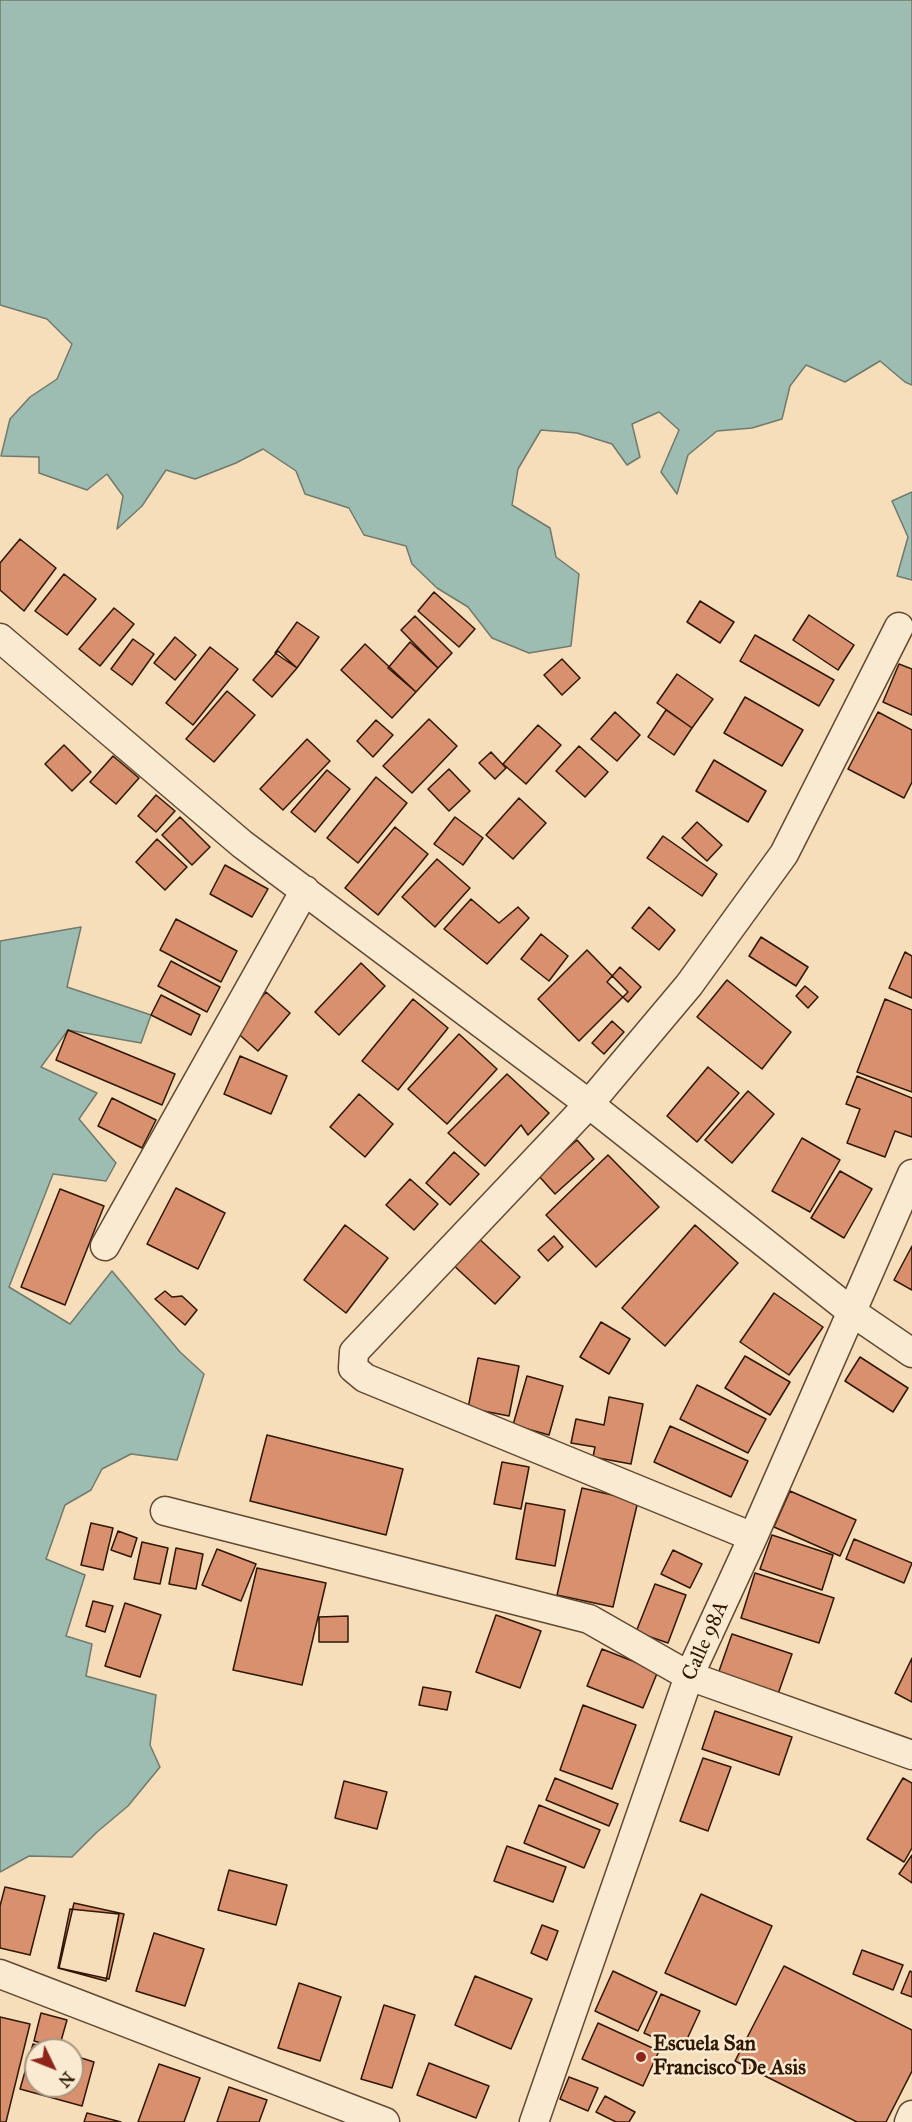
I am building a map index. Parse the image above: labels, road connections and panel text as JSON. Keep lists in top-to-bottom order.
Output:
{
  "streets": {
    "street": ["Calle 98A"]
  },
  "places": ["Escuela San Francisco De Asis"],
  "north": "bottom right"
}
